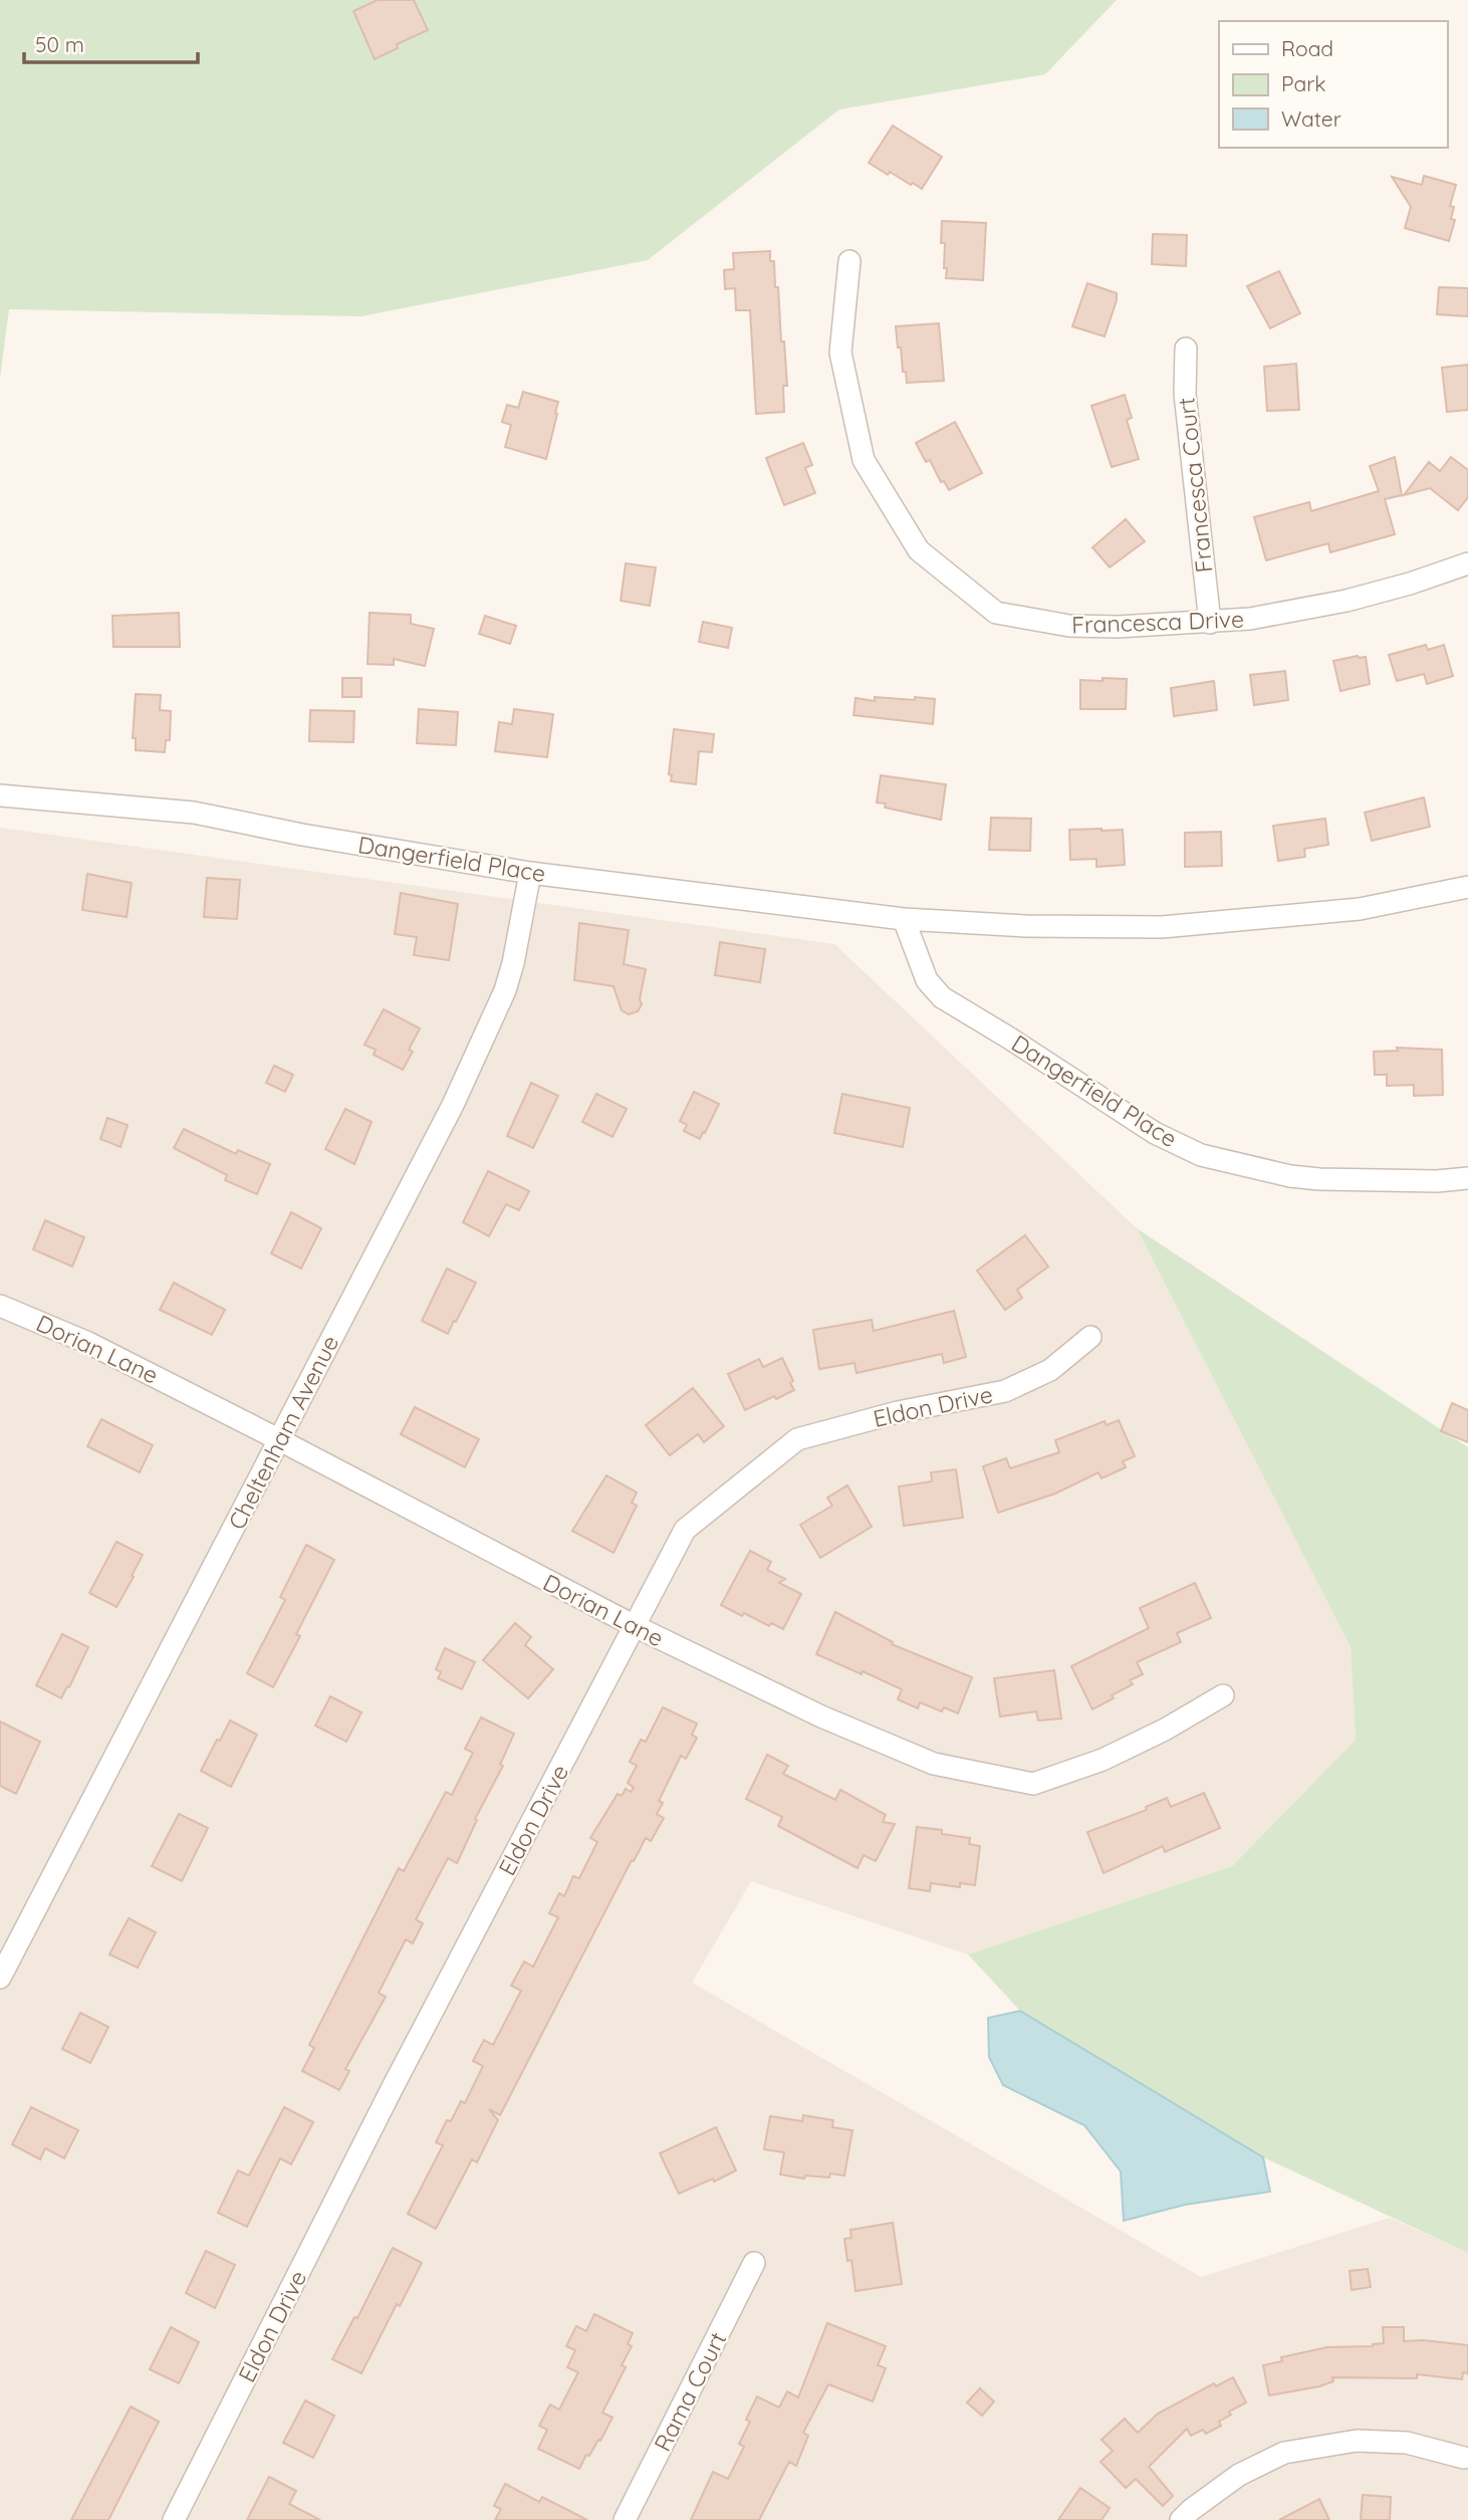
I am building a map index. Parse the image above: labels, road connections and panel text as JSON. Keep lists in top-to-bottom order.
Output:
{
  "streets": {
    "street": [
      "Francesca Court",
      "Francesca Drive",
      "Dangerfield Place",
      "Dorian Lane",
      "Eldon Drive",
      "Cheltenham Avenue",
      "Rama Court"
    ]
  },
  "crossings": [
    ["Francesca Court", "Francesca Drive"],
    ["Dangerfield Place", "Cheltenham Avenue"],
    ["Dorian Lane", "Eldon Drive"],
    ["Dorian Lane", "Cheltenham Avenue"]
  ],
  "legend": ["Road", "Park", "Water"],
  "scale_bar": "50 m"
}
